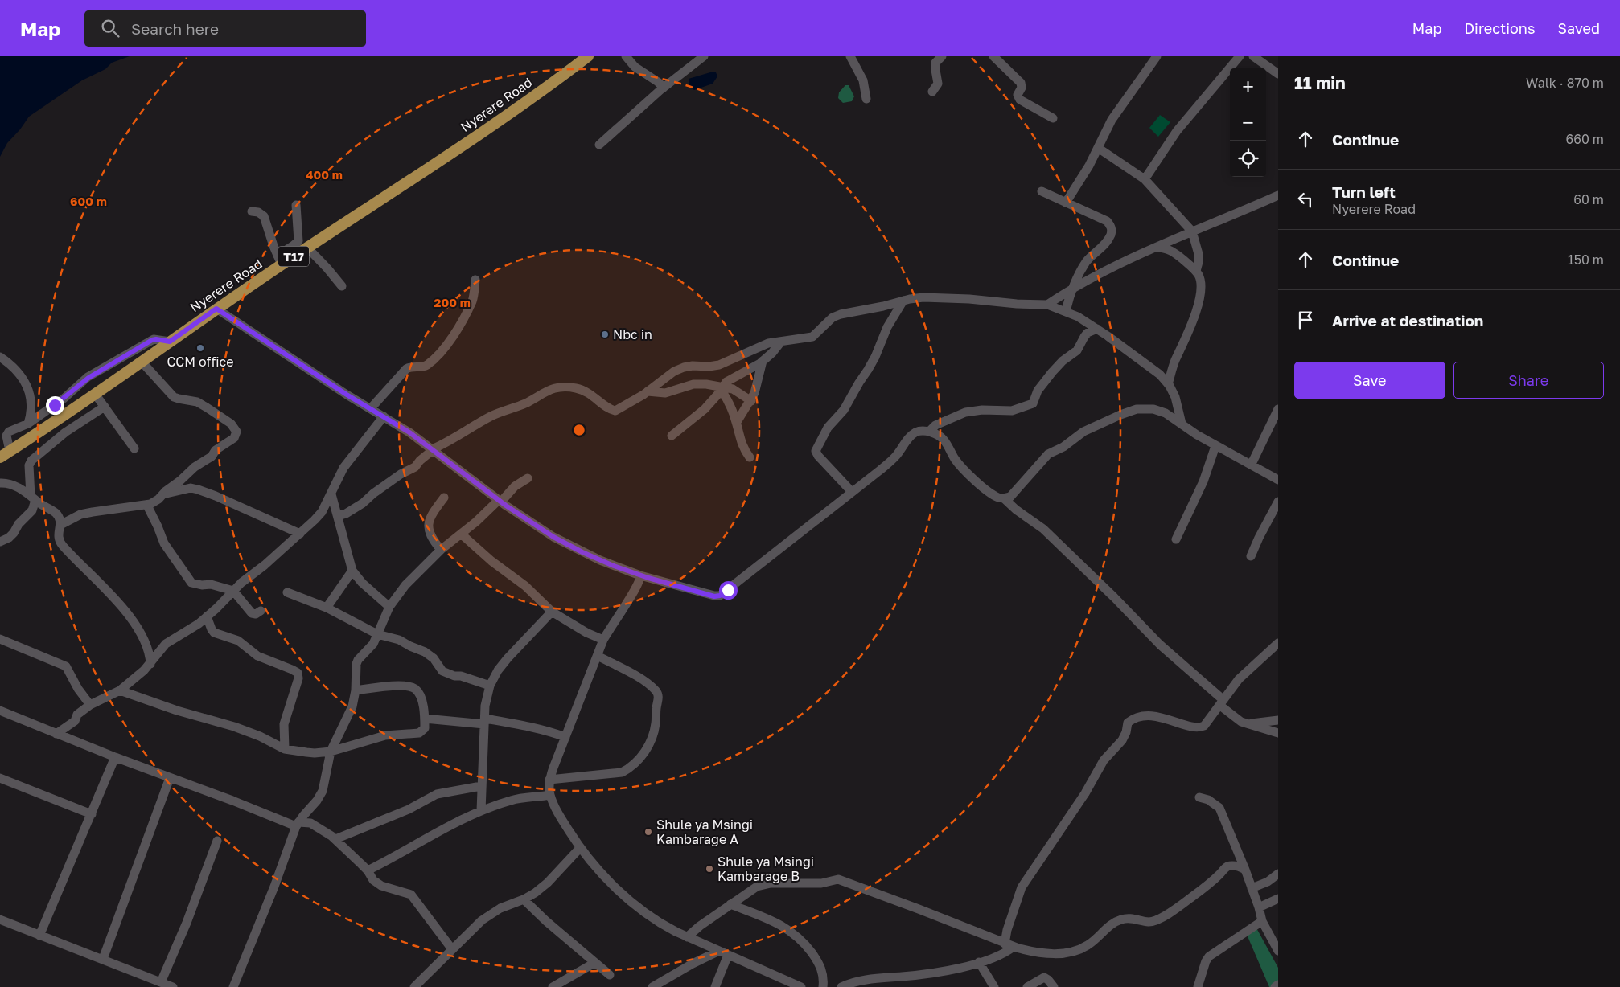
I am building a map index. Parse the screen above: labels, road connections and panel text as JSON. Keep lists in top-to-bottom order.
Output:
{
  "streets": {
    "main road": ["Nyerere Road", "T17"]
  },
  "places": [
    "Nbc in",
    "CCM office",
    "Shule ya Msingi Kambarage A",
    "Shule ya Msingi Kambarage B"
  ],
  "page": {
    "header": "Map",
    "search": "Search here",
    "nav": ["Map", "Directions", "Saved"],
    "heading": ["11 min", "Walk · 870 m"],
    "map_buttons": ["+", "−"],
    "list": [
      ["Continue", "660 m"],
      ["Turn left", "Nyerere Road", "60 m"],
      ["Continue", "150 m"],
      "Arrive at destination"
    ],
    "buttons": ["Save", "Share"]
  },
  "rings": ["400 m", "600 m", "200 m"]
}
